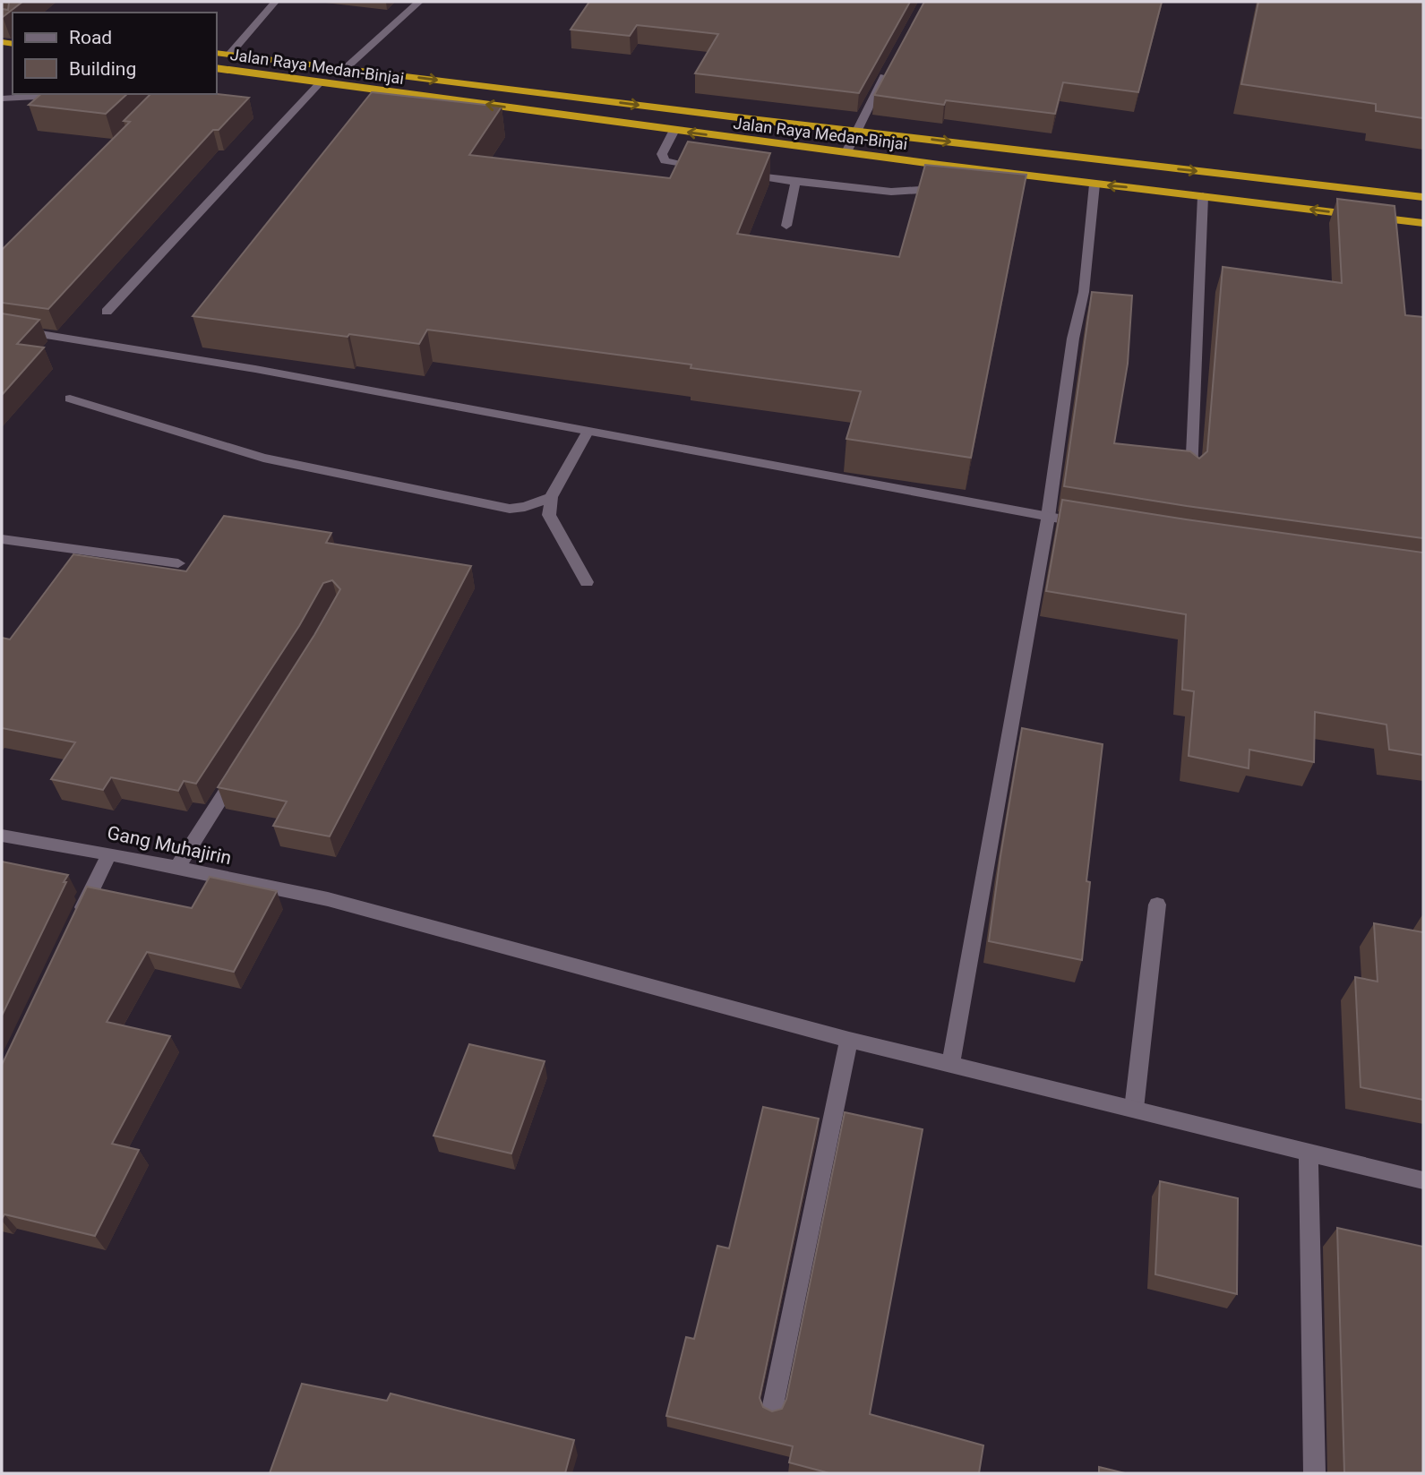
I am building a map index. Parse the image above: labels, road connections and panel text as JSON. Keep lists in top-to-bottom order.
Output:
{
  "streets": {
    "highway": ["Jalan Raya Medan-Binjai"],
    "street": ["Gang Muhajirin"]
  },
  "legend": ["Road", "Building"]
}
